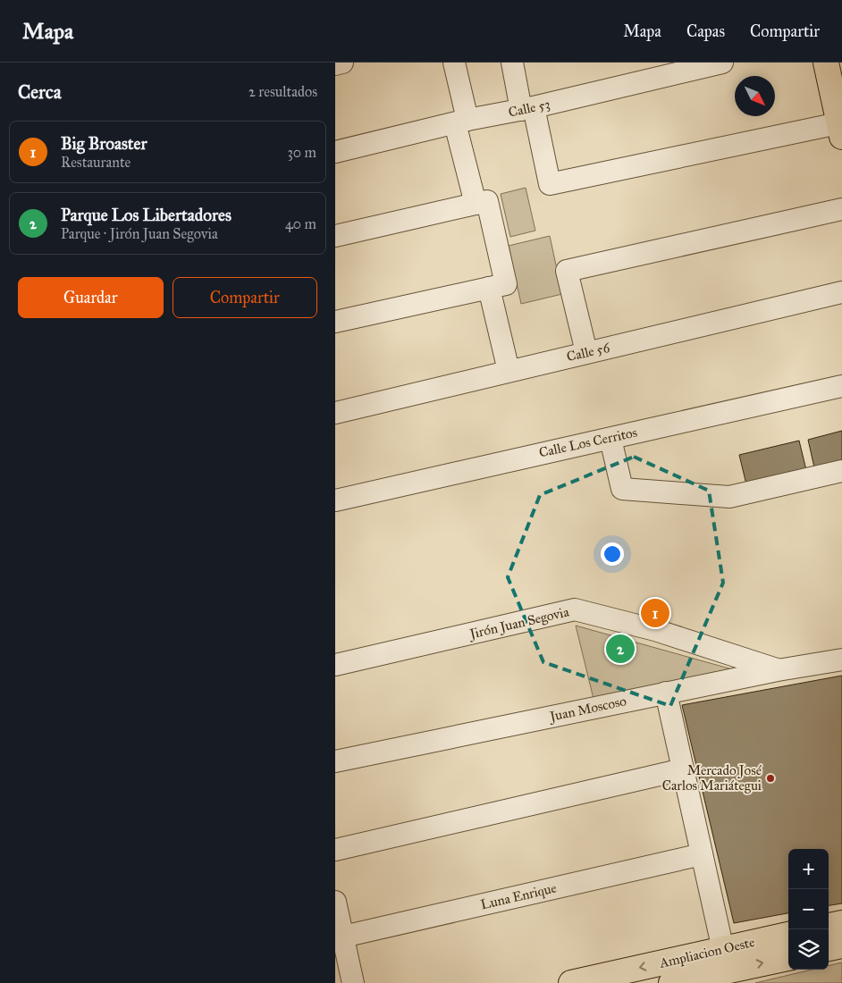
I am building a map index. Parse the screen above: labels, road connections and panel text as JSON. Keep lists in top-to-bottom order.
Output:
{
  "streets": {
    "main road": ["Ampliacion Oeste"],
    "street": [
      "Calle 53",
      "Calle 56",
      "Calle Los Cerritos",
      "Jirón Juan Segovia",
      "Juan Moscoso",
      "Luna Enrique"
    ]
  },
  "crossings": [
    ["Jirón Juan Segovia", "Juan Moscoso"]
  ],
  "places": ["Mercado José Carlos Mariátegui"],
  "north": "bottom right",
  "page": {
    "header": "Mapa",
    "nav": ["Mapa", "Capas", "Compartir"],
    "heading": ["Cerca", "2 resultados"],
    "list": [
      {
        "mark": "1",
        "name": "Big Broaster",
        "note": "Restaurante",
        "value": "30 m"
      },
      {
        "mark": "2",
        "name": "Parque Los Libertadores",
        "note": "Parque · Jirón Juan Segovia",
        "value": "40 m"
      }
    ],
    "buttons": ["Guardar", "Compartir"],
    "pins": ["1", "2"],
    "map_buttons": ["+", "−"]
  }
}
